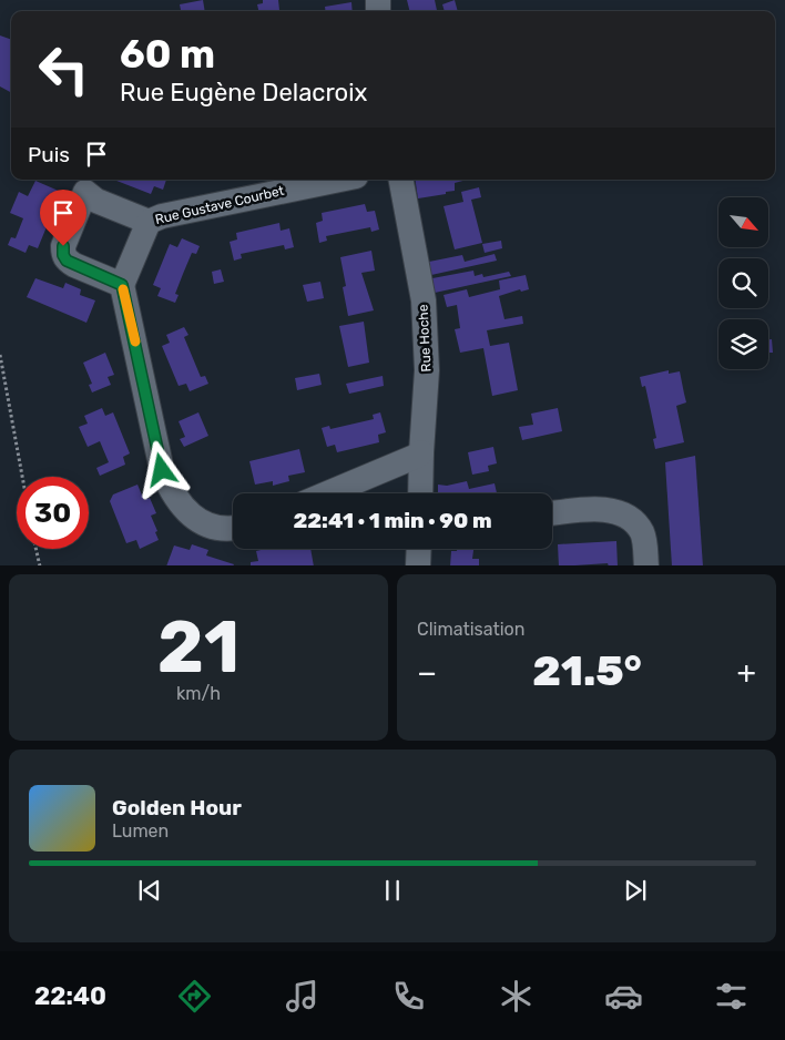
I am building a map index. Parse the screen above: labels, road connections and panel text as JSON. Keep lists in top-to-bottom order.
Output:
{
  "streets": {
    "street": ["Rue Gustave Courbet", "Rue Hoche"]
  },
  "north": "bottom right",
  "page": {
    "turn": ["60 m", "Rue Eugène Delacroix"],
    "then": "Puis",
    "limit": "30",
    "trip": "22:41 · 1 min · 90 m",
    "tile": [
      ["21", "km/h"],
      "Climatisation"
    ],
    "heat": ["−", "21.5°", "+"],
    "song": ["Golden Hour", "Lumen"],
    "tabs": "22:40"
  }
}
